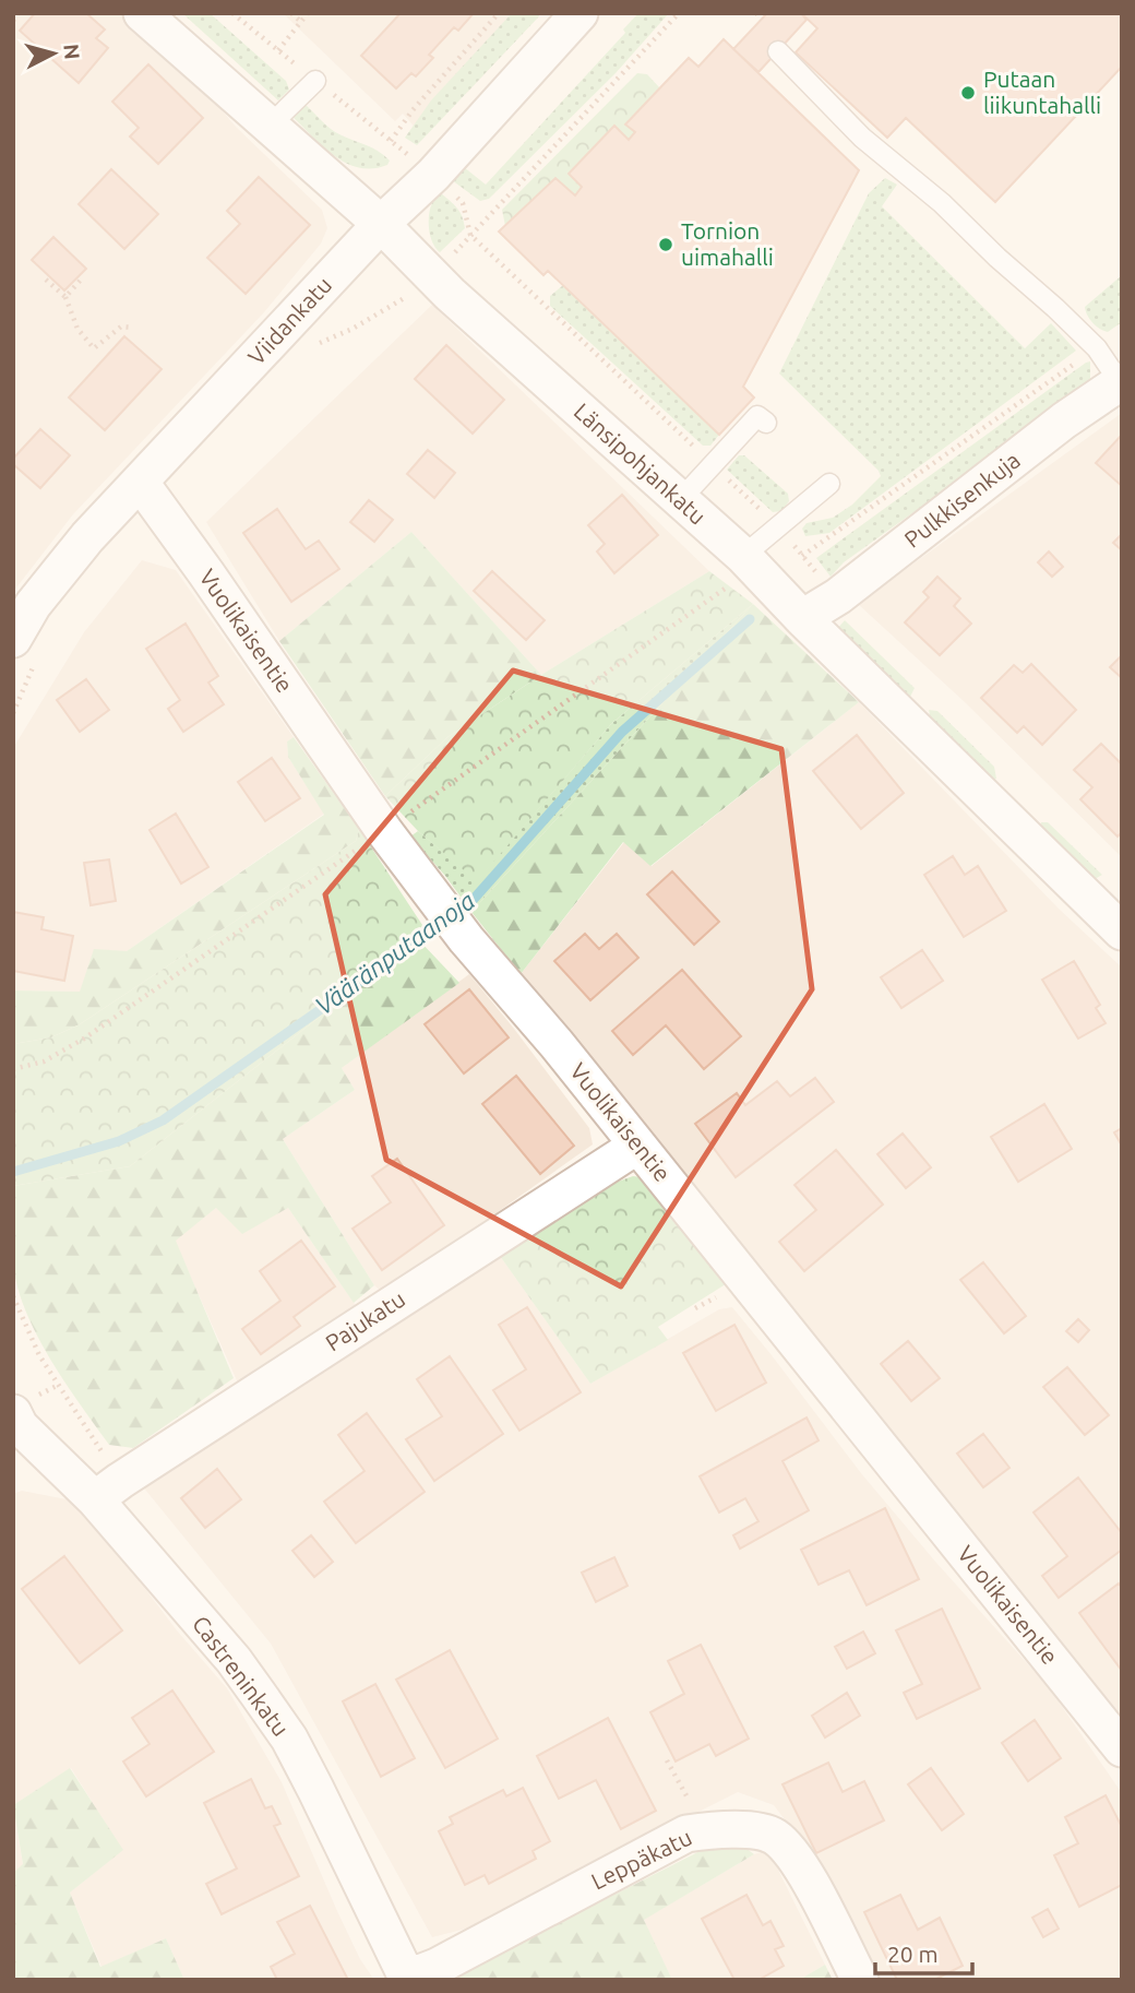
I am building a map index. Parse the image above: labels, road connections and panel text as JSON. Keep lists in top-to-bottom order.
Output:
{
  "streets": {
    "street": [
      "Viidankatu",
      "Länsipohjankatu",
      "Pulkkisenkuja",
      "Vuolikaisentie",
      "Pajukatu",
      "Castreninkatu",
      "Leppäkatu"
    ]
  },
  "crossings": [
    ["Viidankatu", "Länsipohjankatu"],
    ["Viidankatu", "Vuolikaisentie"],
    ["Länsipohjankatu", "Pulkkisenkuja"],
    ["Vuolikaisentie", "Pajukatu"],
    ["Pajukatu", "Castreninkatu"],
    ["Castreninkatu", "Leppäkatu"]
  ],
  "water": ["Vääränputaanoja"],
  "places": ["Putaan liikuntahalli", "Tornion uimahalli"],
  "scale_bar": "20 m",
  "north": "right"
}
